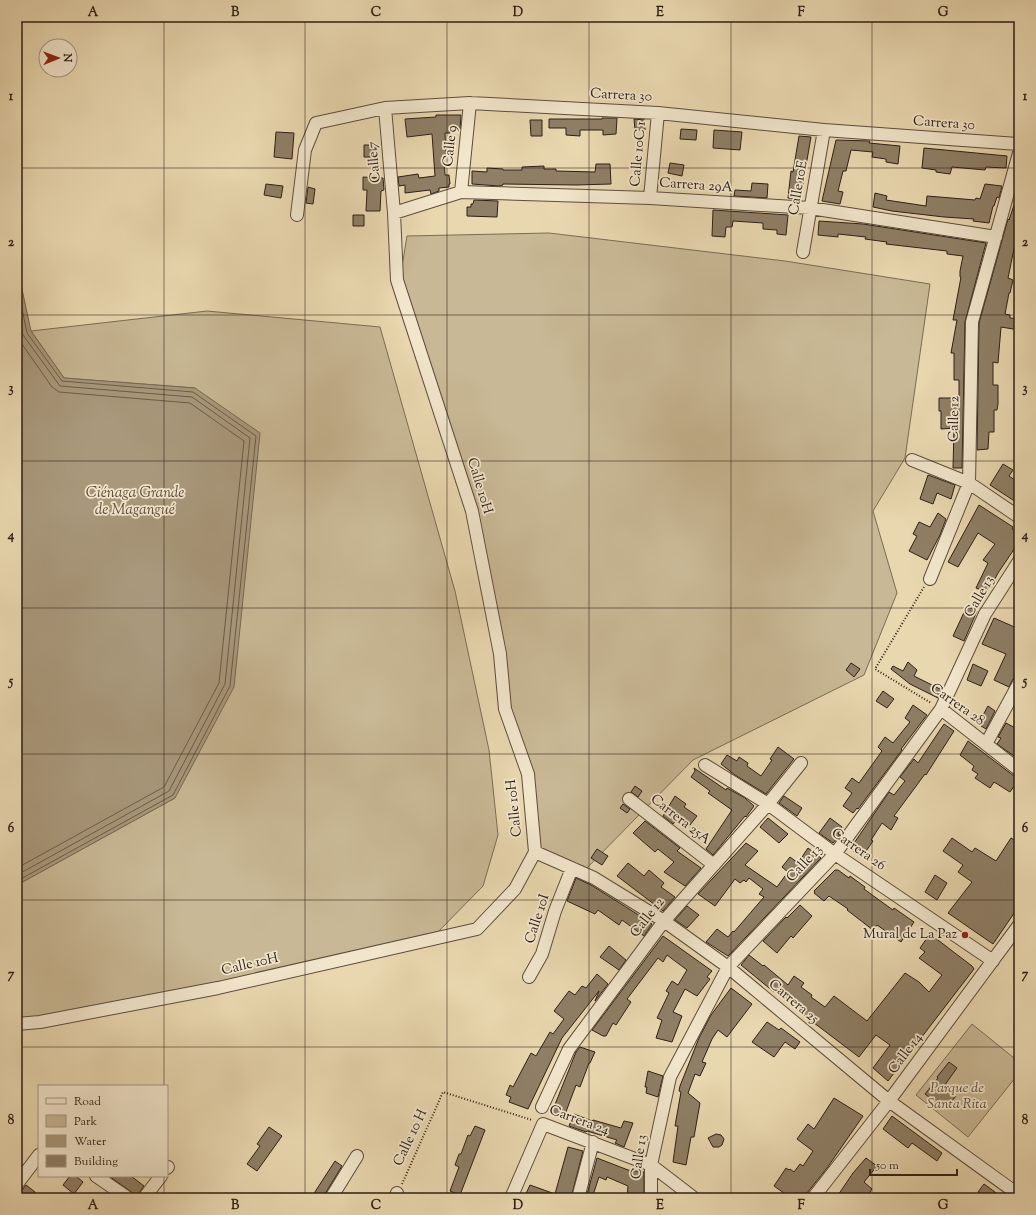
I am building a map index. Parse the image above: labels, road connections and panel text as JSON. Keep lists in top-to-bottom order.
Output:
{
  "streets": {
    "street": [
      "Carrera 30",
      "Calle 9",
      "Calle 10C 1",
      "Calle 7",
      "Carrera 29A",
      "Calle 10E",
      "Calle 12",
      "Calle 10H",
      "Calle 13",
      "Carrera 28",
      "Carrera 25A",
      "Carrera 26",
      "Calle 10I",
      "Carrera 25",
      "Calle 14",
      "Carrera 24"
    ],
    "path": ["Calle 10 H"]
  },
  "crossings": [
    ["Carrera 30", "Calle 9"],
    ["Carrera 30", "Calle 10C 1"],
    ["Carrera 30", "Calle 7"],
    ["Carrera 30", "Calle 10E"],
    ["Calle 9", "Carrera 29A"],
    ["Calle 10C 1", "Carrera 29A"],
    ["Calle 7", "Carrera 29A"],
    ["Calle 7", "Calle 10H"],
    ["Carrera 29A", "Calle 10E"],
    ["Carrera 29A", "Calle 12"],
    ["Carrera 29A", "Calle 10H"],
    ["Calle 12", "Carrera 28"],
    ["Calle 12", "Carrera 25A"],
    ["Calle 12", "Carrera 26"],
    ["Calle 12", "Carrera 25"],
    ["Calle 10H", "Carrera 25"],
    ["Calle 13", "Carrera 28"],
    ["Calle 13", "Carrera 26"],
    ["Calle 13", "Carrera 25"],
    ["Calle 13", "Carrera 24"],
    ["Carrera 26", "Calle 14"],
    ["Calle 10I", "Carrera 25"],
    ["Carrera 25", "Calle 14"],
    ["Carrera 24", "Calle 10 H"]
  ],
  "water": ["Ciénaga Grande de Magangué"],
  "parks": ["Parque de Santa Rita"],
  "places": ["Mural de La Paz"],
  "legend": [
    "Road",
    "Park",
    "Water",
    "Building"
  ],
  "scale_bar": "50 m",
  "north": "right",
  "grid": {
    "columns": [
      "A",
      "B",
      "C",
      "D",
      "E",
      "F",
      "G"
    ],
    "rows": [
      "1",
      "2",
      "3",
      "4",
      "5",
      "6",
      "7",
      "8"
    ]
  }
}
